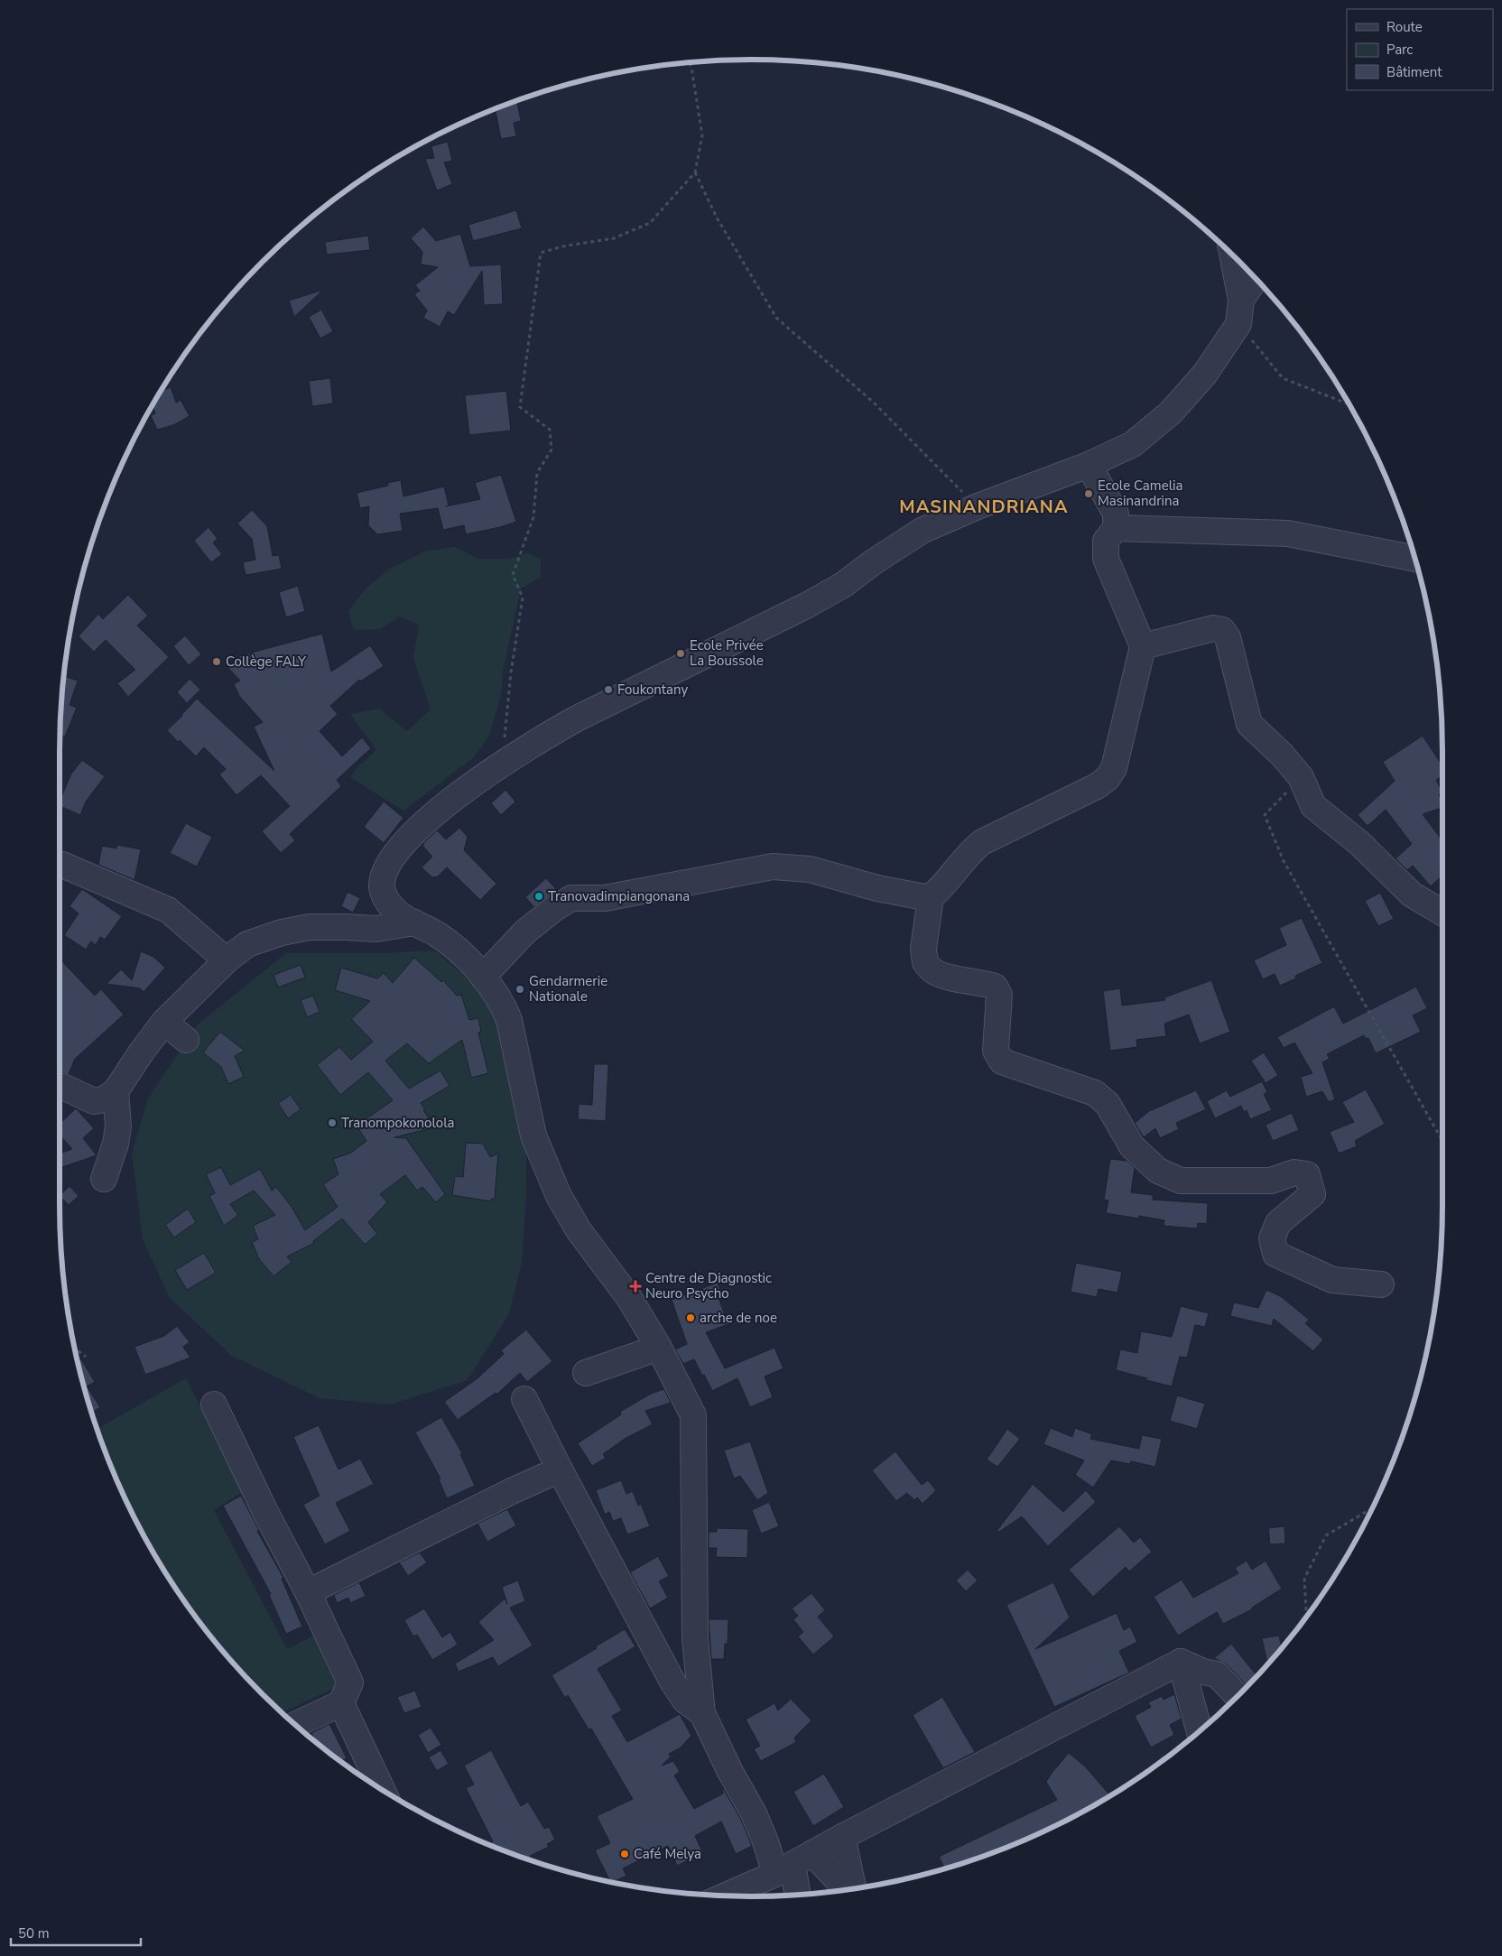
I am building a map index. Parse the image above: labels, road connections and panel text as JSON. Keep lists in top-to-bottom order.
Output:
{
  "districts": ["MASINANDRIANA"],
  "places": {
    "other": [
      "Ecole Camelia Masinandrina",
      "Ecole Privée La Boussole",
      "Collège FALY",
      "Foukontany",
      "Tranovadimpiangonana",
      "Gendarmerie Nationale",
      "Tranompokonolola",
      "arche de noe",
      "Café Melya"
    ],
    "health": ["Centre de Diagnostic Neuro Psycho"]
  },
  "legend": ["Route", "Parc", "Bâtiment"],
  "scale_bar": "50 m"
}
